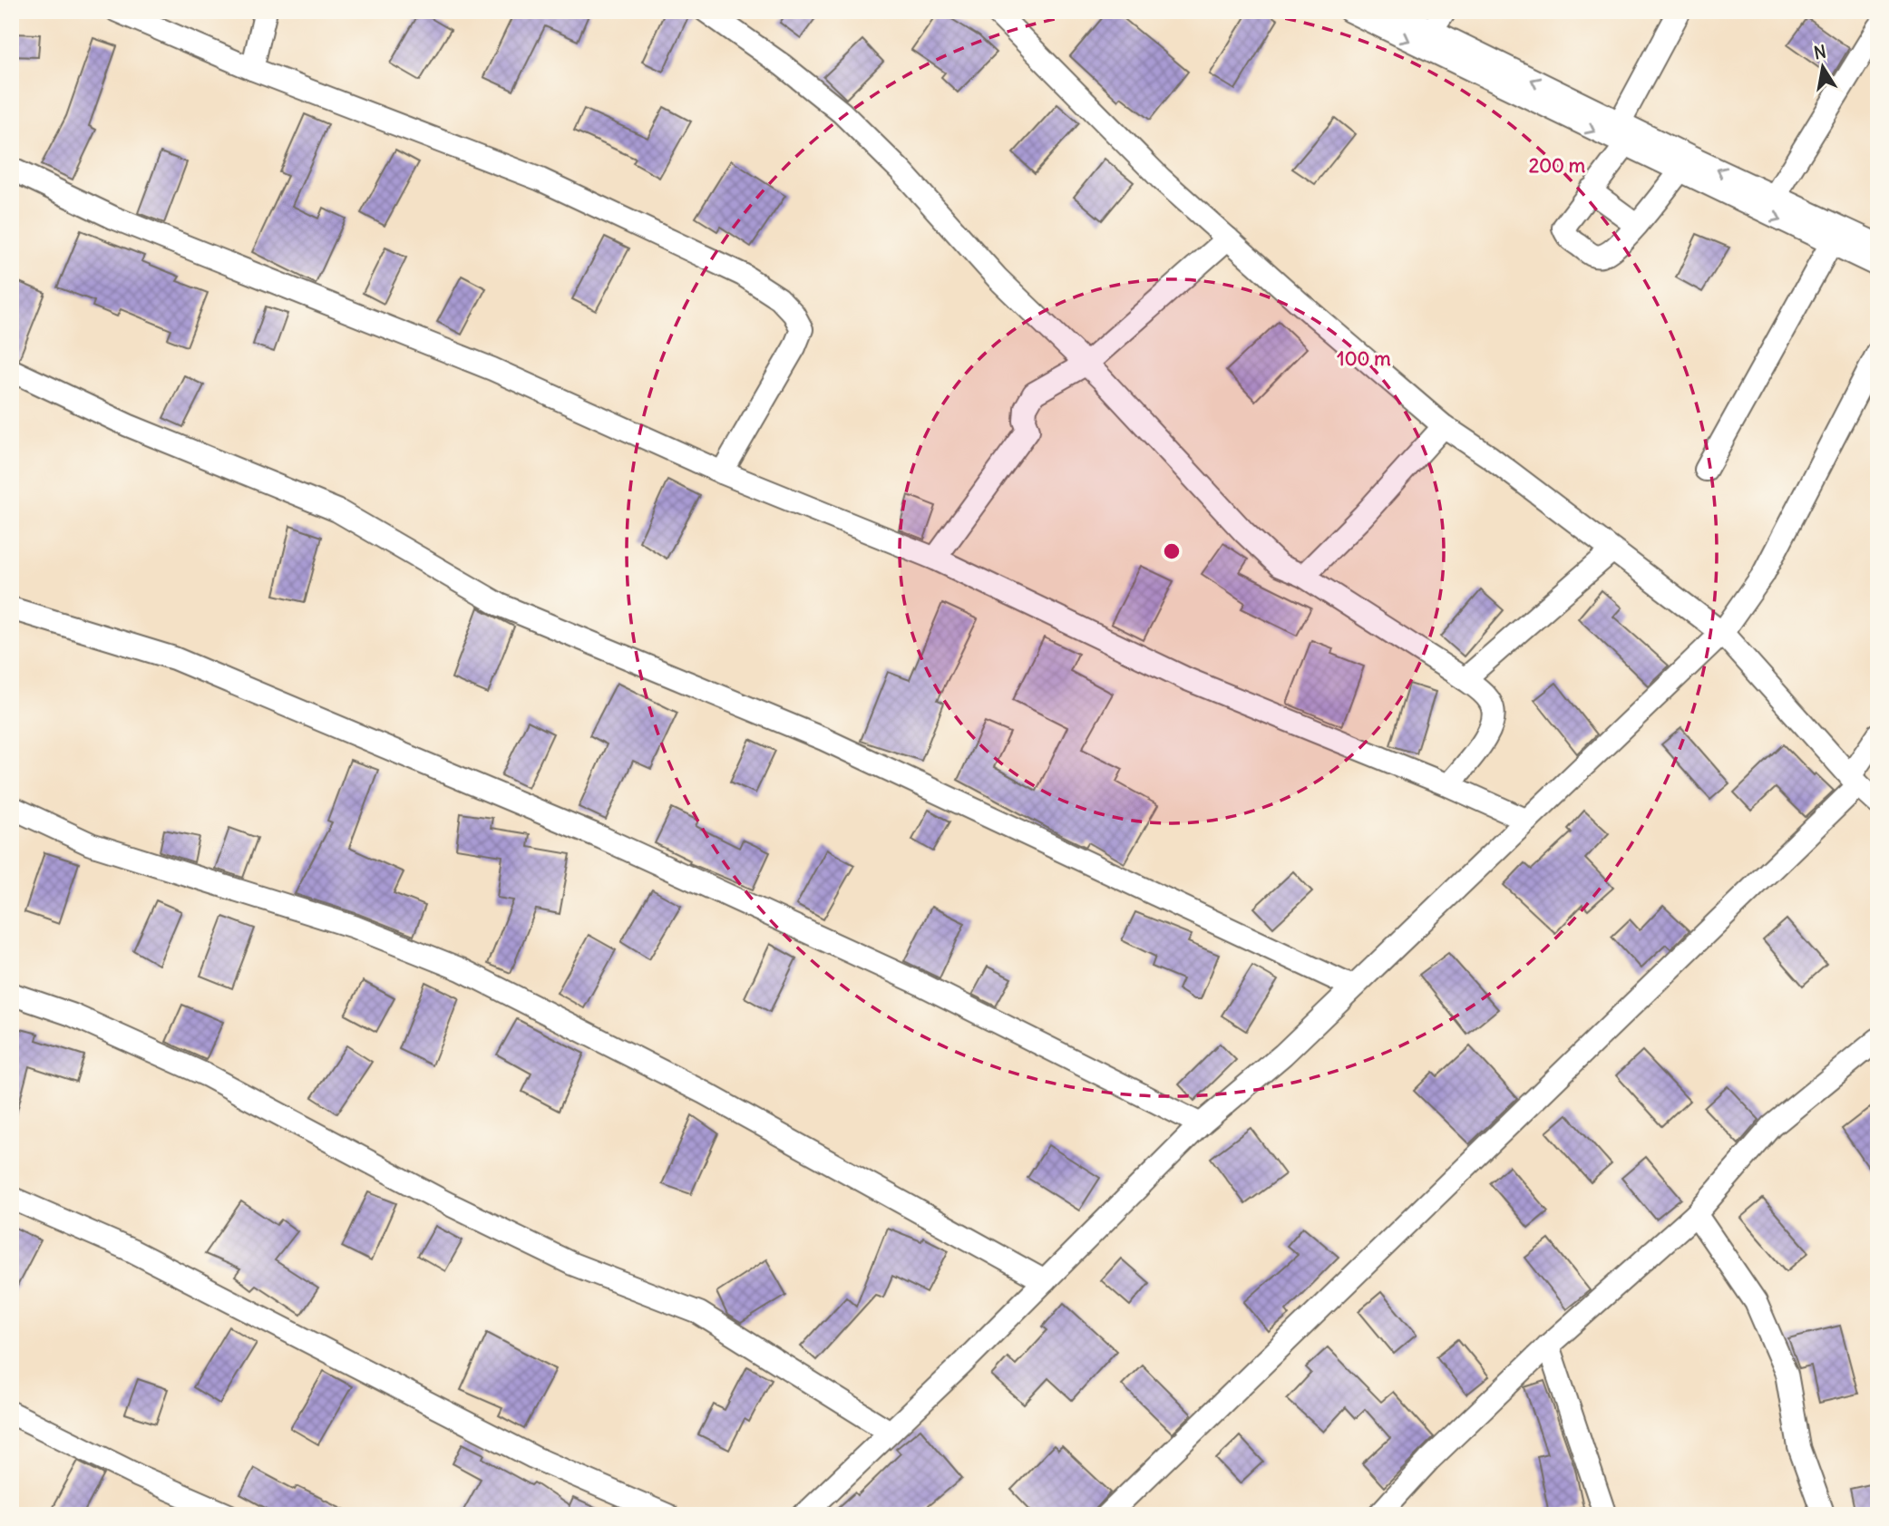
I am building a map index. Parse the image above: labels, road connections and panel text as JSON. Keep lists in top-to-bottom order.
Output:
{
  "north": "top",
  "rings": ["200 m", "100 m"]
}
